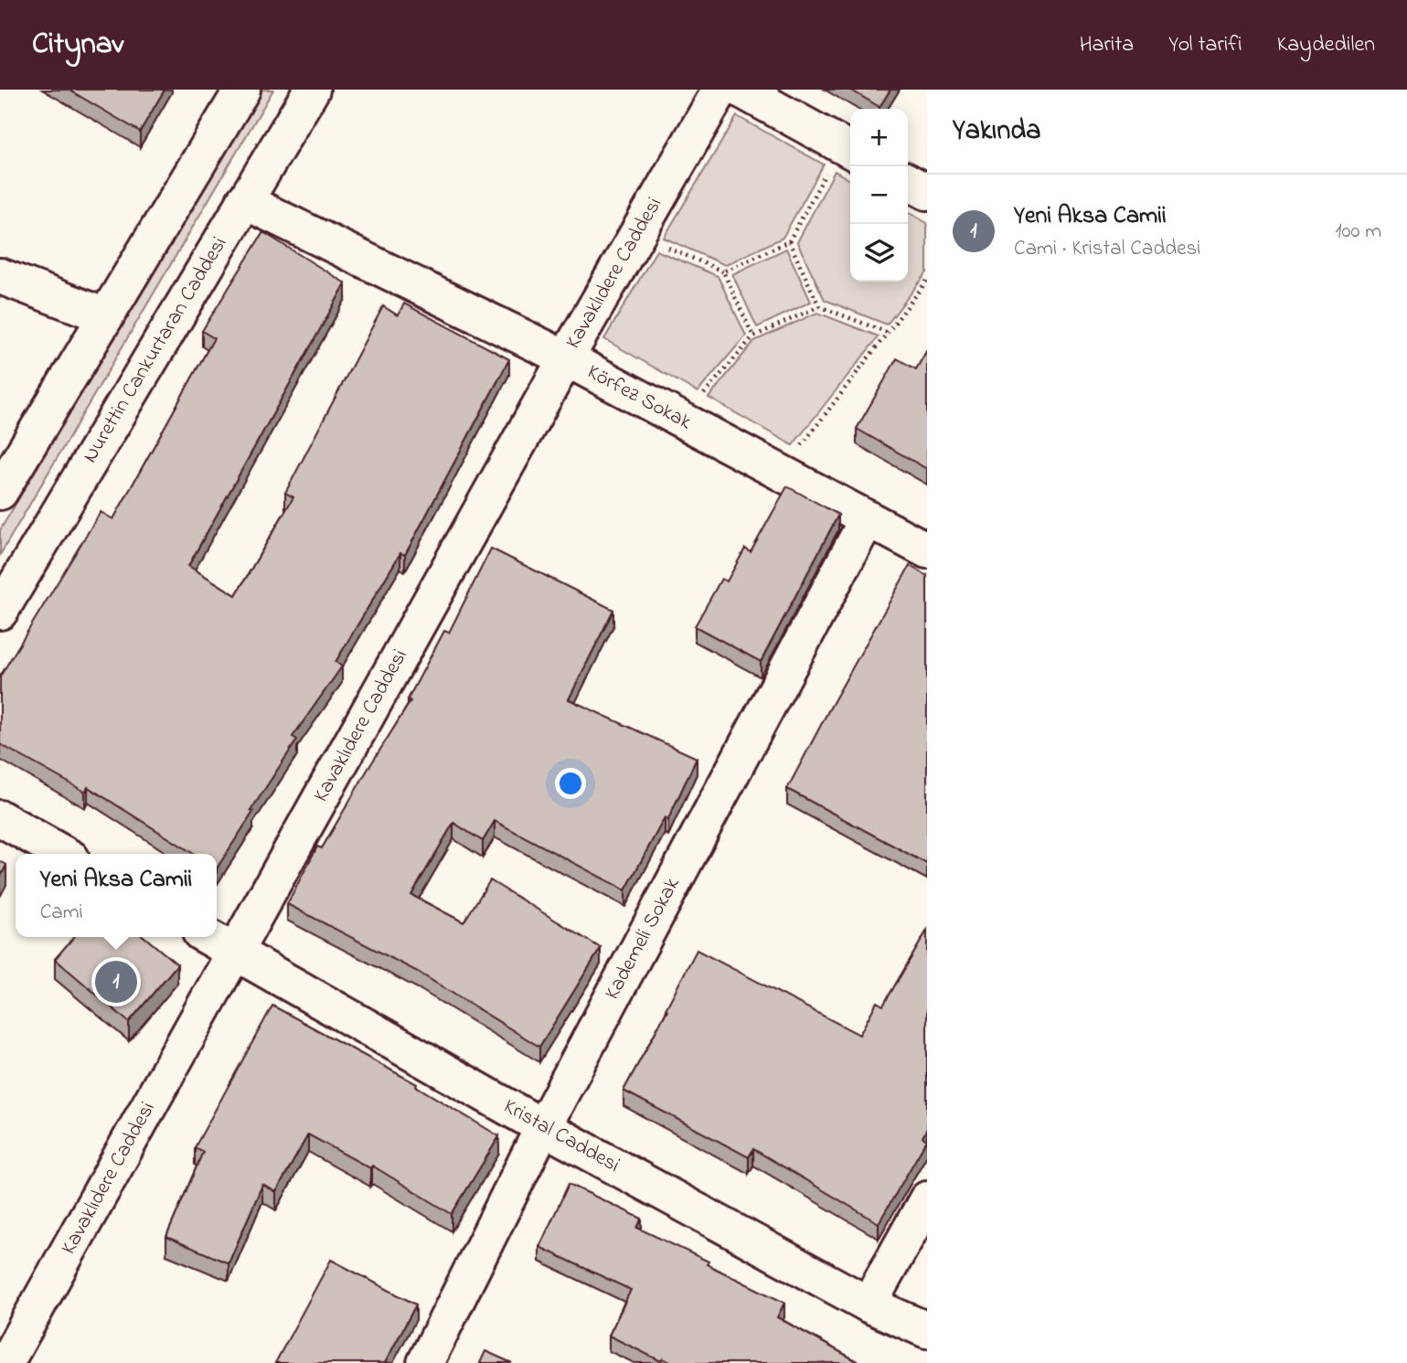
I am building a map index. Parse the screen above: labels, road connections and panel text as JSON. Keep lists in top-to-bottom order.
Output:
{
  "streets": {
    "street": [
      "Kavaklıdere Caddesi",
      "Nurettin Cankurtaran Caddesi",
      "Körfez Sokak",
      "Kademeli Sokak",
      "Kristal Caddesi"
    ]
  },
  "crossings": [
    ["Kavaklıdere Caddesi", "Körfez Sokak"],
    ["Kavaklıdere Caddesi", "Kristal Caddesi"],
    ["Nurettin Cankurtaran Caddesi", "Körfez Sokak"],
    ["Körfez Sokak", "Kademeli Sokak"],
    ["Kademeli Sokak", "Kristal Caddesi"]
  ],
  "page": {
    "header": "Citynav",
    "nav": ["Harita", "Yol tarifi", "Kaydedilen"],
    "heading": "Yakında",
    "map_buttons": ["+", "−"],
    "list": [
      {
        "mark": "1",
        "name": "Yeni Aksa Camii",
        "note": "Cami · Kristal Caddesi",
        "value": "100 m"
      }
    ],
    "popup": ["Yeni Aksa Camii", "Cami"],
    "pins": "1"
  }
}
